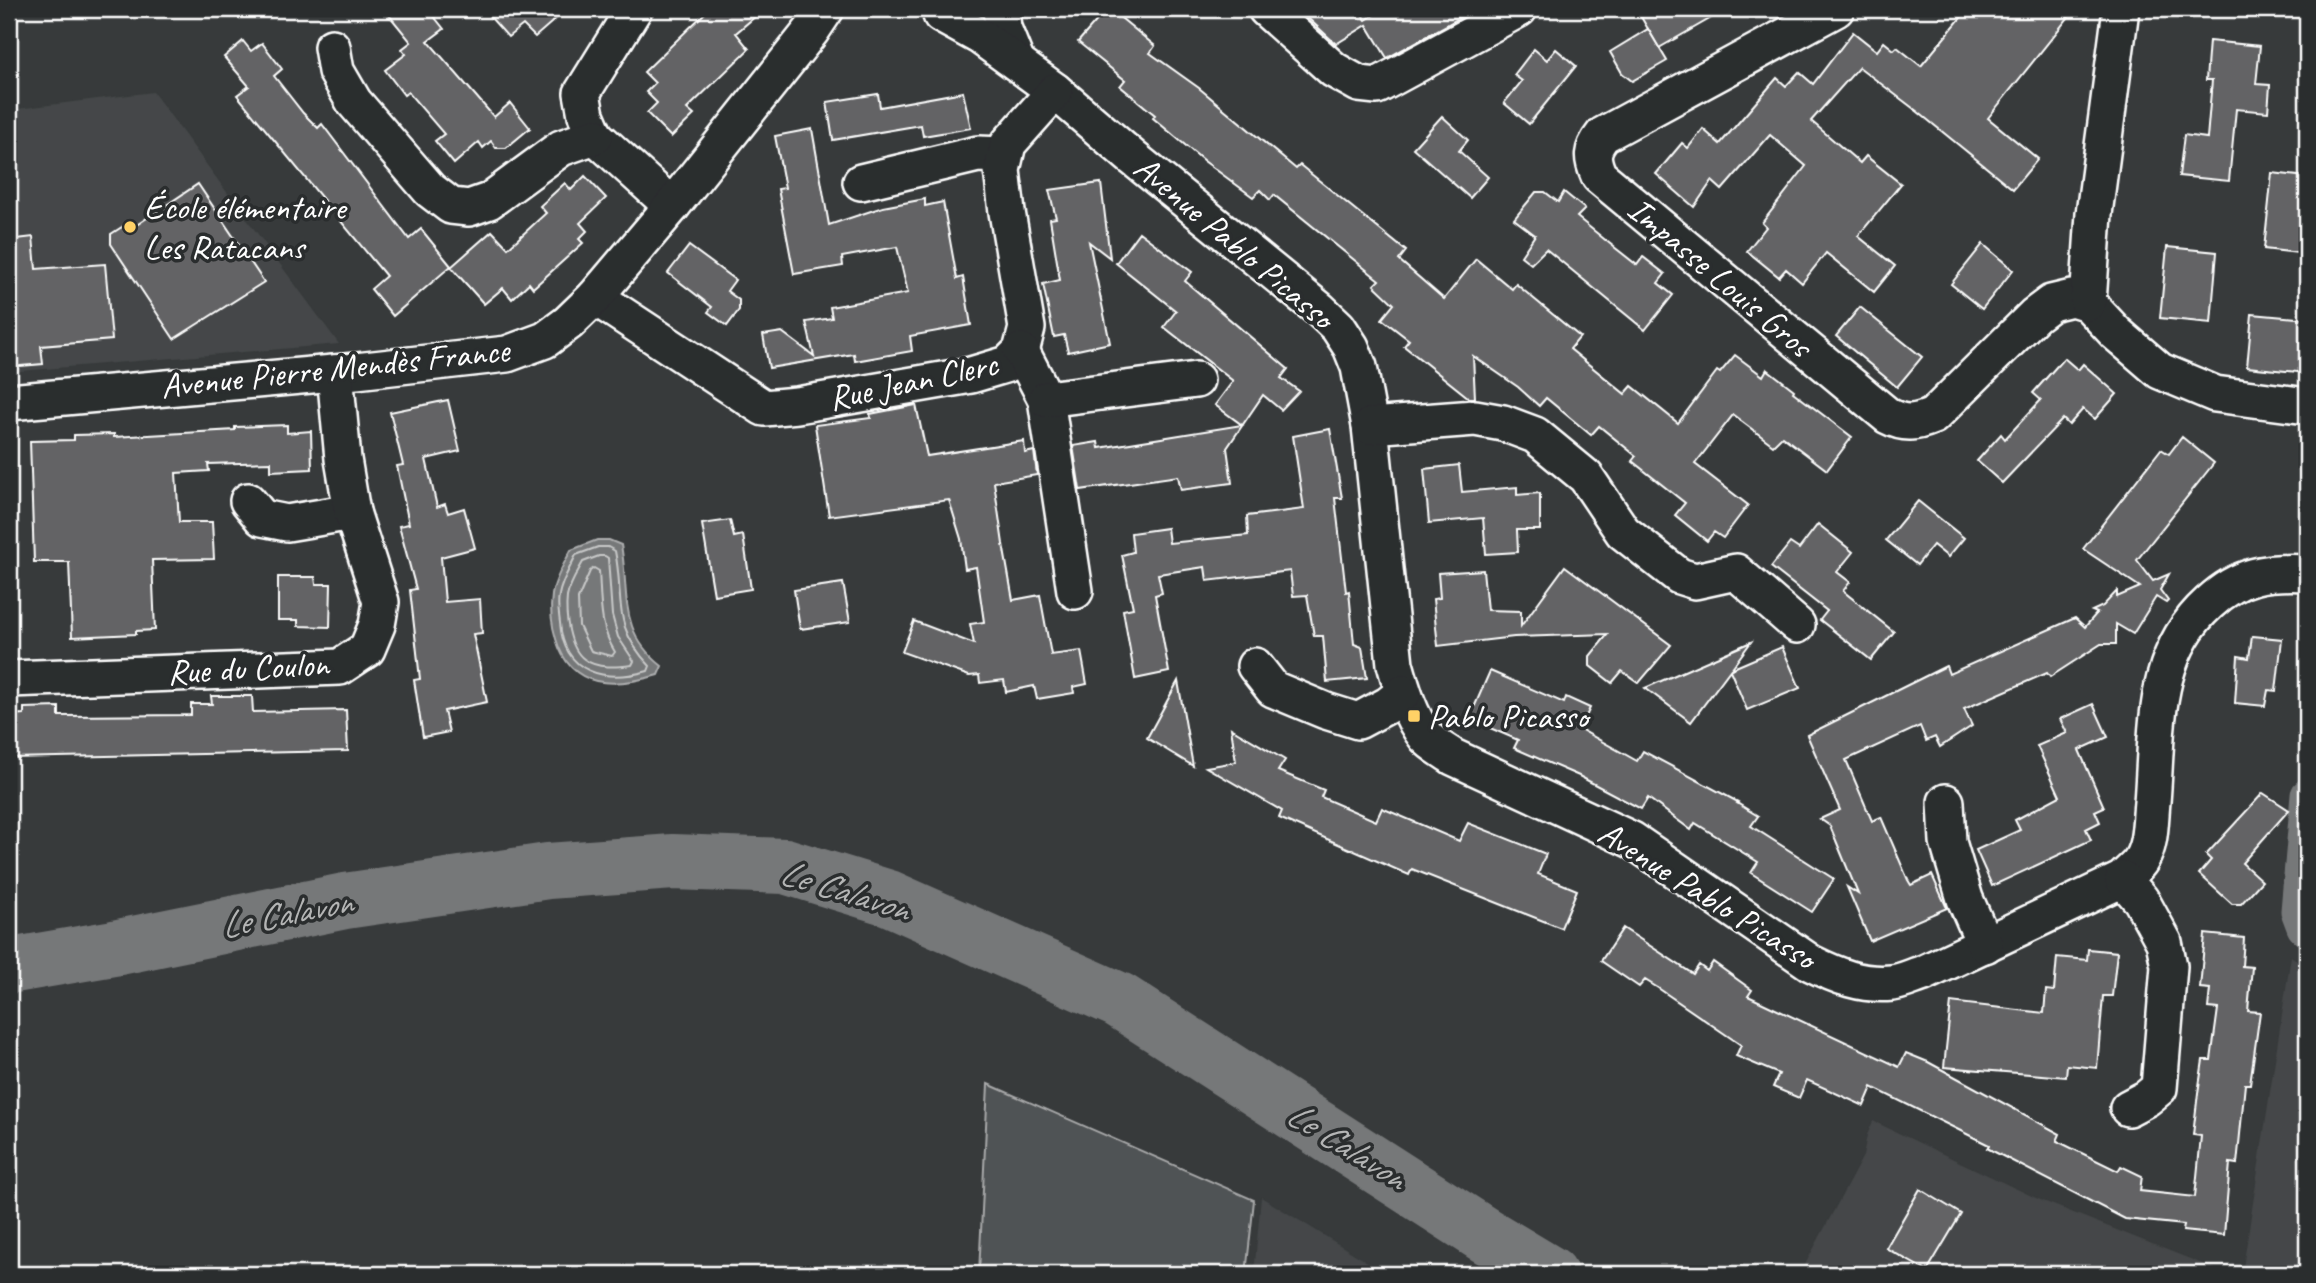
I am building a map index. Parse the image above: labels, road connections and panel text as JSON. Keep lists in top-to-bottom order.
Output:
{
  "streets": {
    "street": [
      "Avenue Pablo Picasso",
      "Impasse Louis Gros",
      "Avenue Pierre Mendès France",
      "Rue Jean Clerc",
      "Rue du Coulon"
    ]
  },
  "crossings": [
    ["Avenue Pierre Mendès France", "Rue Jean Clerc"],
    ["Avenue Pierre Mendès France", "Rue du Coulon"]
  ],
  "water": ["Le Calavon"],
  "places": {
    "other": ["École élémentaire Les Ratacans"],
    "transit": ["Pablo Picasso"]
  }
}
